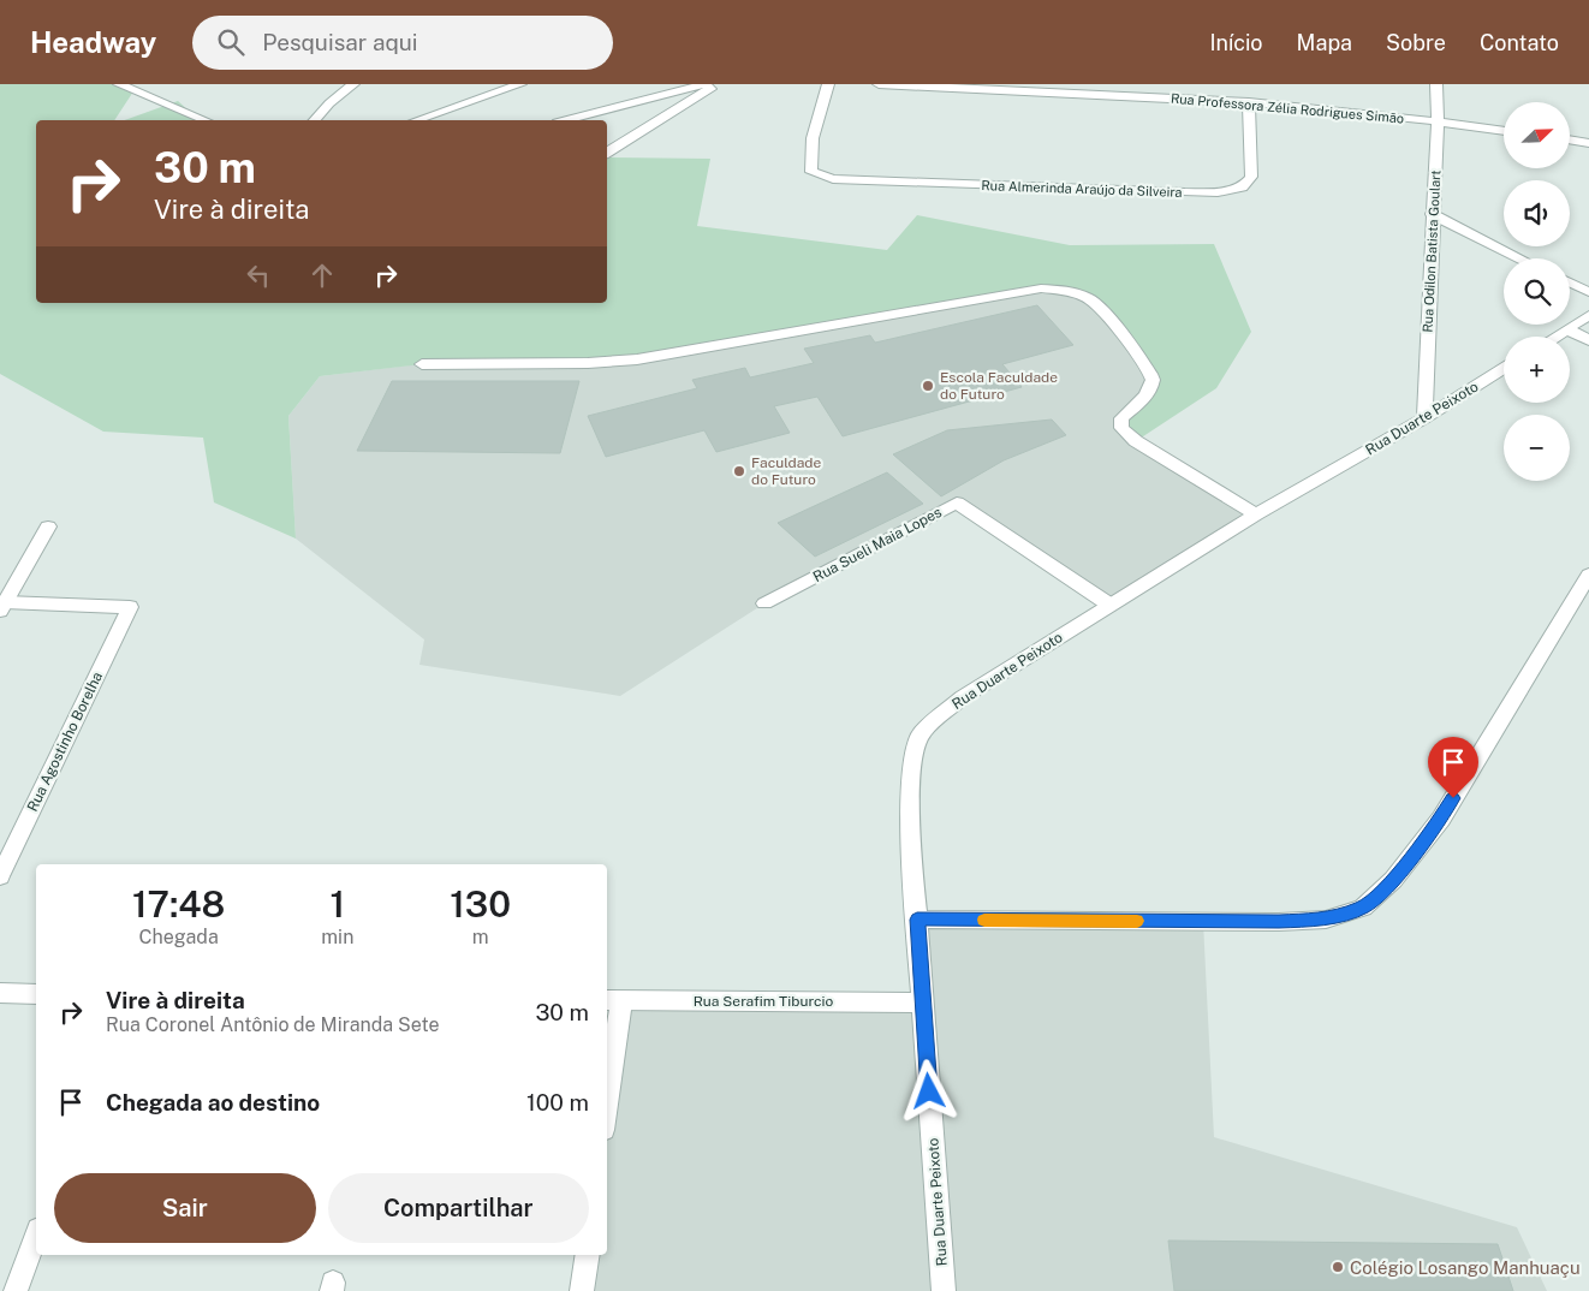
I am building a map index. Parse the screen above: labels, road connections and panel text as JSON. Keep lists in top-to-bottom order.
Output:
{
  "streets": {
    "street": [
      "Rua Professora Zélia Rodrigues Simão",
      "Rua Almerinda Araújo da Silveira",
      "Rua Odilon Batista Goulart",
      "Rua Duarte Peixoto",
      "Rua Sueli Maia Lopes",
      "Rua Agostinho Borelha",
      "Rua Serafim Tiburcio"
    ]
  },
  "crossings": [
    ["Rua Professora Zélia Rodrigues Simão", "Rua Almerinda Araújo da Silveira"],
    ["Rua Professora Zélia Rodrigues Simão", "Rua Odilon Batista Goulart"],
    ["Rua Odilon Batista Goulart", "Rua Duarte Peixoto"],
    ["Rua Duarte Peixoto", "Rua Sueli Maia Lopes"],
    ["Rua Duarte Peixoto", "Rua Serafim Tiburcio"]
  ],
  "places": ["Escola Faculdade do Futuro", "Faculdade do Futuro", "Colégio Losango Manhuaçu"],
  "north": "top right",
  "page": {
    "header": "Headway",
    "search": "Pesquisar aqui",
    "nav": [
      "Início",
      "Mapa",
      "Sobre",
      "Contato"
    ],
    "map_buttons": ["+", "−"],
    "turn": ["30 m", "Vire à direita"],
    "eta": [
      "17:48",
      "Chegada",
      "1",
      "min",
      "130",
      "m"
    ],
    "list": [
      {
        "name": "Vire à direita",
        "note": "Rua Coronel Antônio de Miranda Sete",
        "value": "30 m"
      },
      {
        "name": "Chegada ao destino",
        "value": "100 m"
      }
    ],
    "buttons": ["Sair", "Compartilhar"]
  }
}
